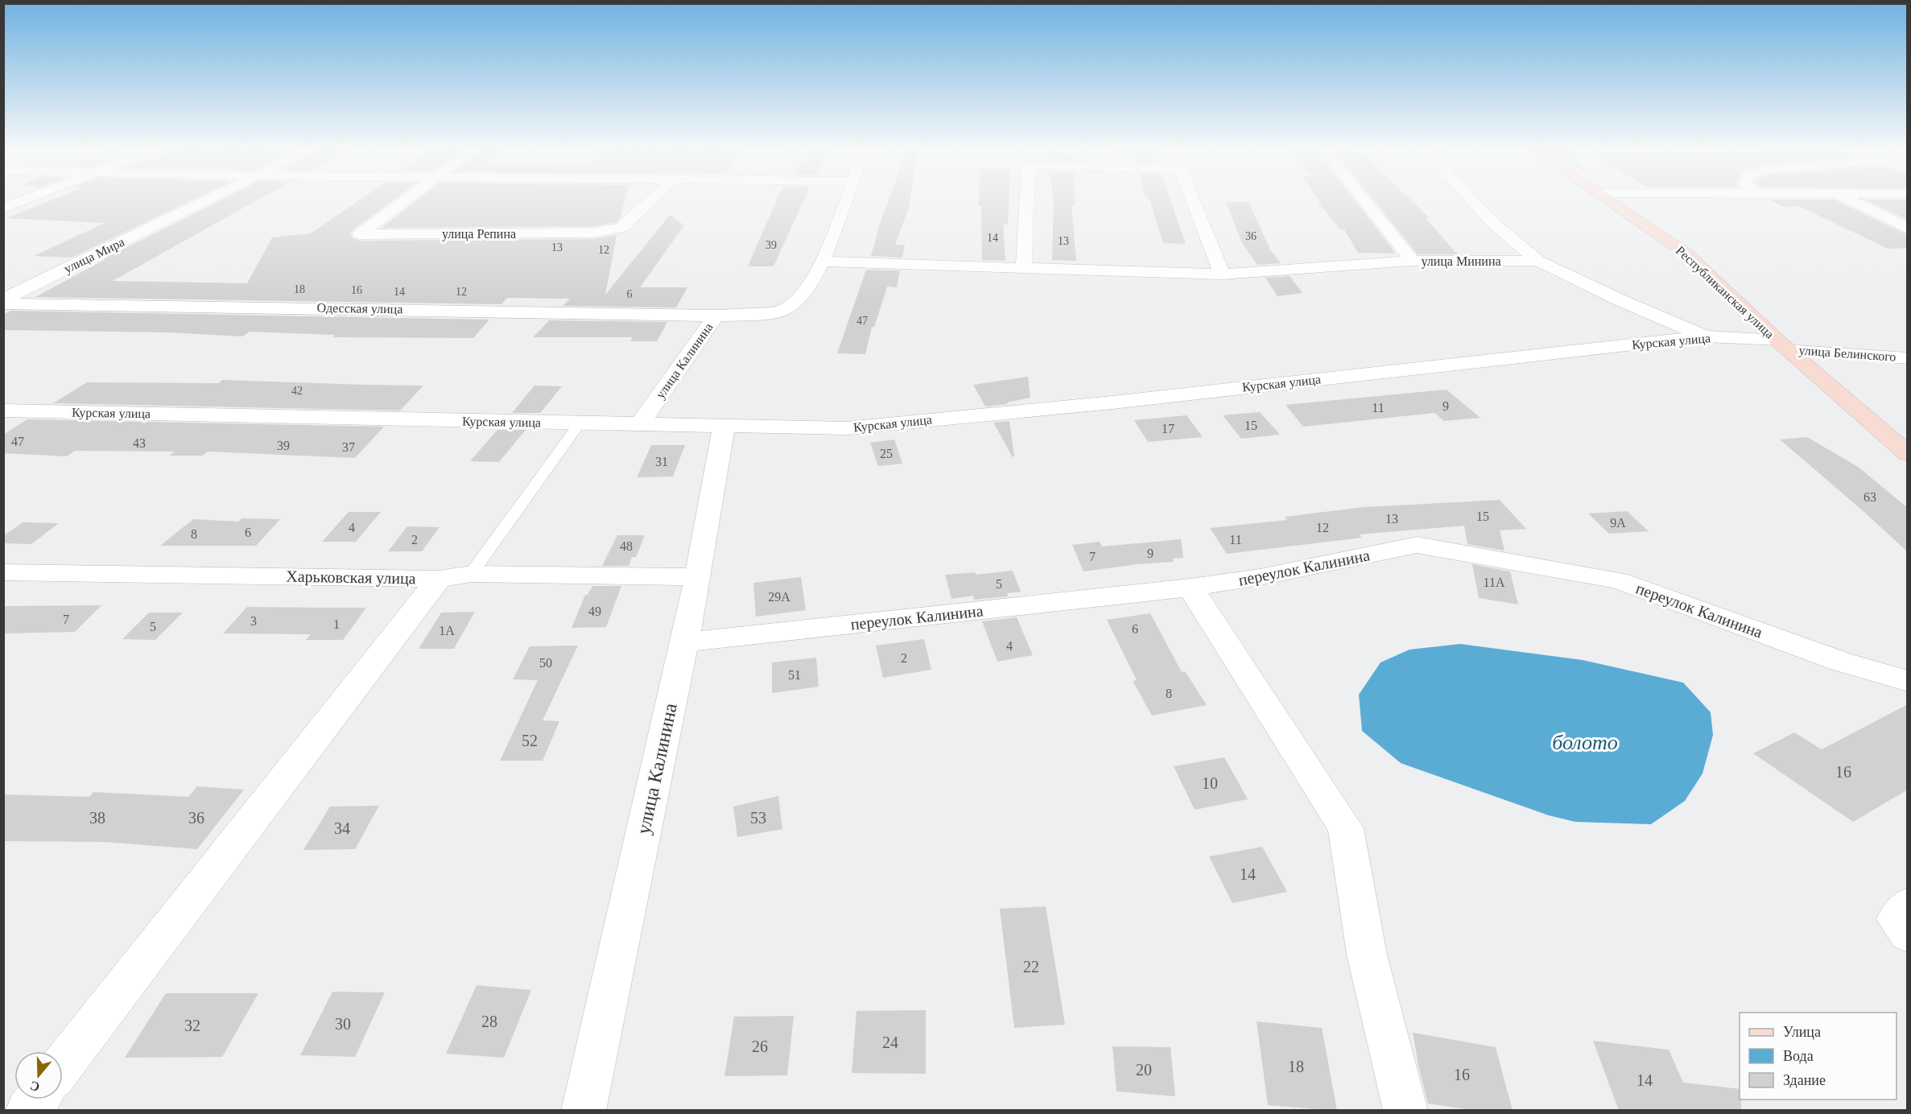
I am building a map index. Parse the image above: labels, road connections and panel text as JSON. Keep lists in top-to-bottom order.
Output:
{
  "streets": {
    "street": [
      "улица Репина",
      "улица Мира",
      "улица Минина",
      "Республиканская улица",
      "Одесская улица",
      "Курская улица",
      "улица Белинского",
      "улица Калинина",
      "переулок Калинина",
      "Харьковская улица"
    ]
  },
  "crossings": [
    ["улица Минина", "Курская улица"],
    ["Республиканская улица", "Курская улица"],
    ["Республиканская улица", "улица Белинского"],
    ["Одесская улица", "улица Калинина"],
    ["Курская улица", "улица Белинского"],
    ["Курская улица", "улица Калинина"],
    ["улица Калинина", "переулок Калинина"],
    ["улица Калинина", "Харьковская улица"]
  ],
  "water": ["болото"],
  "house_numbers": [
    "36",
    "14",
    "13",
    "39",
    "13",
    "12",
    "18",
    "16",
    "14",
    "12",
    "6",
    "47",
    "42",
    "9",
    "11",
    "15",
    "17",
    "47",
    "43",
    "39",
    "37",
    "25",
    "31",
    "63",
    "15",
    "13",
    "9А",
    "4",
    "12",
    "6",
    "8",
    "2",
    "11",
    "48",
    "9",
    "7",
    "11А",
    "5",
    "29А",
    "49",
    "7",
    "3",
    "1",
    "5",
    "6",
    "1А",
    "4",
    "2",
    "50",
    "51",
    "8",
    "52",
    "16",
    "10",
    "38",
    "36",
    "53",
    "34",
    "14",
    "22",
    "28",
    "30",
    "32",
    "24",
    "26",
    "18",
    "20",
    "16",
    "14"
  ],
  "legend": ["Улица", "Вода", "Здание"],
  "north": "bottom"
}
